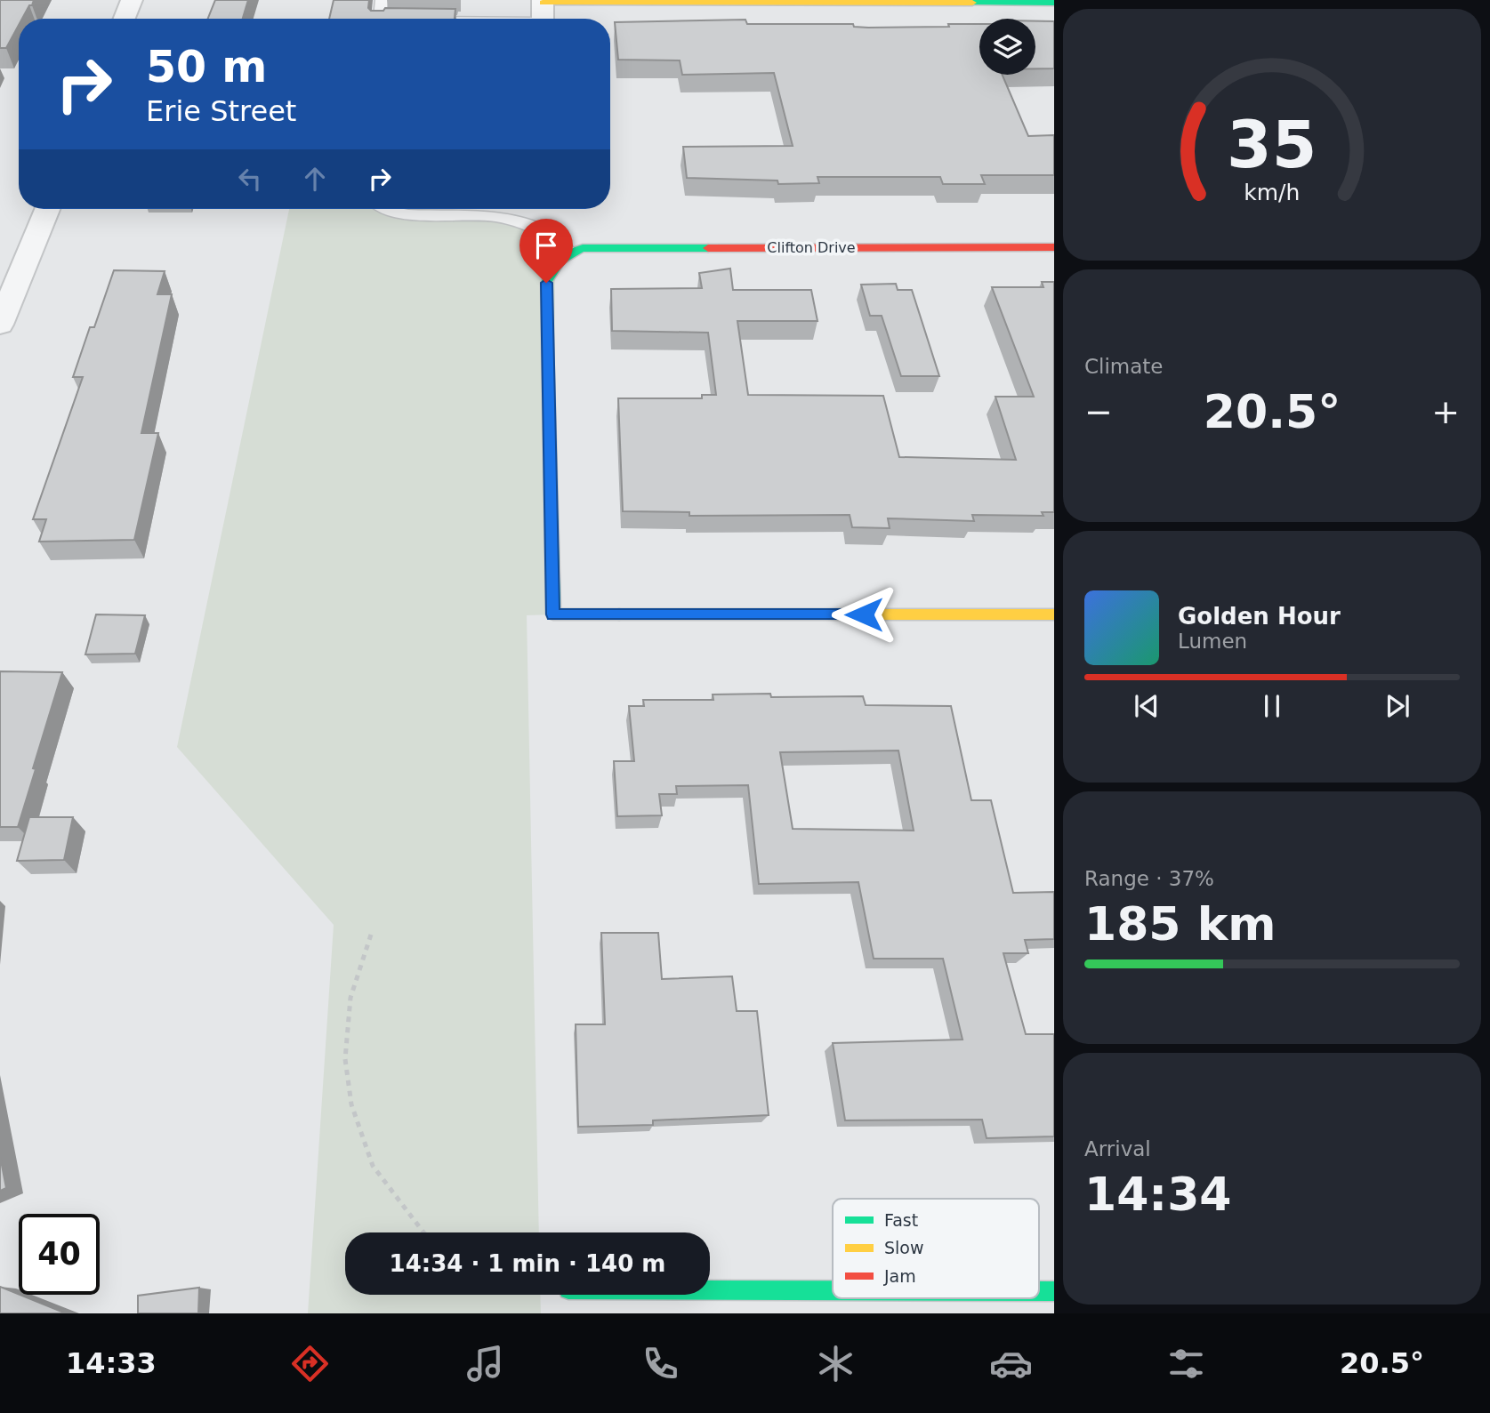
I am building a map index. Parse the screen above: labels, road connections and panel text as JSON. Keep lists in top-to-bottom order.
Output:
{
  "streets": {
    "street": ["Clifton Drive"]
  },
  "legend": ["Fast", "Slow", "Jam"],
  "page": {
    "turn": ["50 m", "Erie Street"],
    "tile": [
      "Climate",
      ["Range · 37%", "185 km"],
      ["Arrival", "14:34"]
    ],
    "heat": ["−", "20.5°", "+"],
    "song": ["Golden Hour", "Lumen"],
    "limit": "40",
    "trip": "14:34 · 1 min · 140 m",
    "tabs": ["14:33", "20.5°"],
    "gauge": ["35", "km/h"]
  }
}
